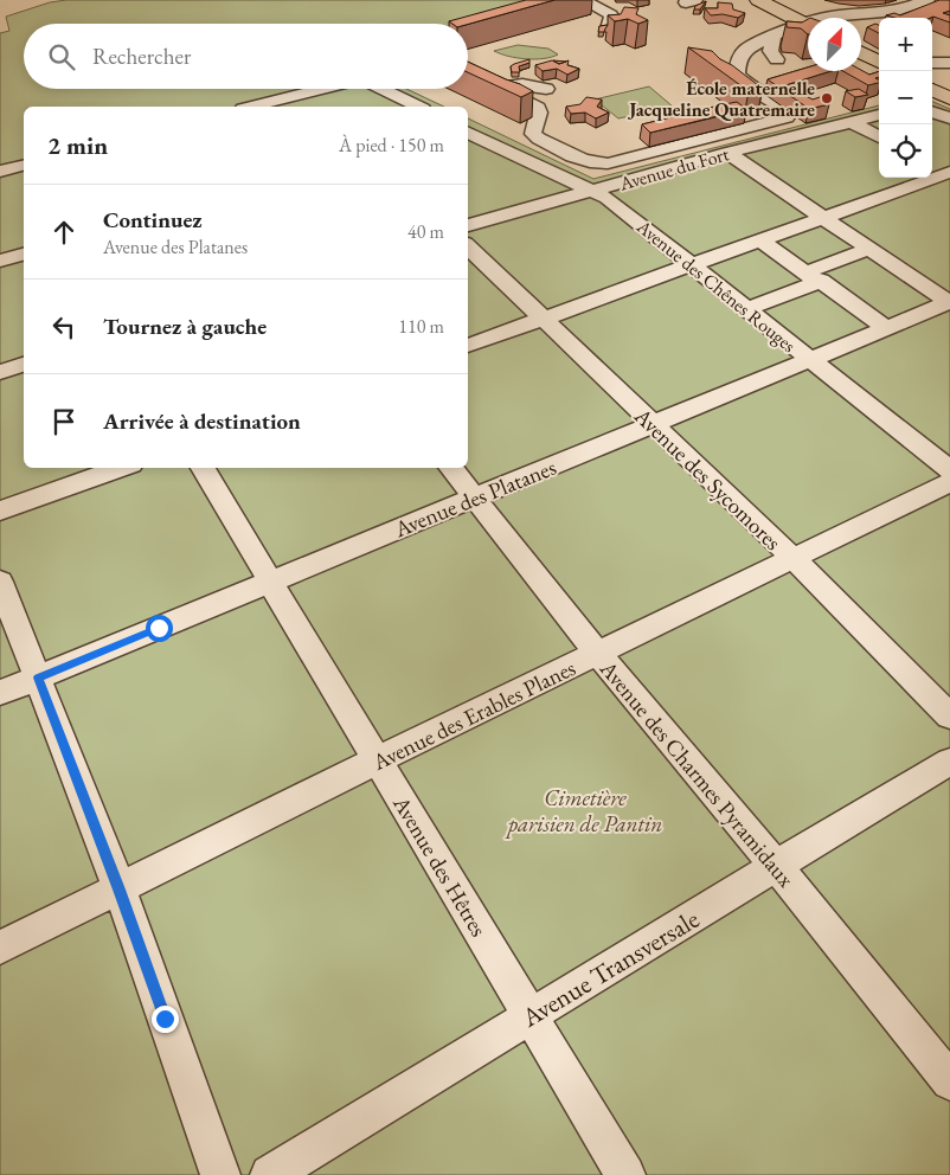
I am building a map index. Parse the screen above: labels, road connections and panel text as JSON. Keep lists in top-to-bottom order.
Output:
{
  "streets": {
    "street": [
      "Avenue du Fort",
      "Avenue des Chênes Rouges",
      "Avenue des Sycomores",
      "Avenue des Platanes",
      "Avenue des Erables Planes",
      "Avenue des Charmes Pyramidaux",
      "Avenue des Hêtres",
      "Avenue Transversale"
    ]
  },
  "crossings": [
    ["Avenue du Fort", "Avenue des Chênes Rouges"],
    ["Avenue des Chênes Rouges", "Avenue des Platanes"],
    ["Avenue des Sycomores", "Avenue des Platanes"],
    ["Avenue des Sycomores", "Avenue des Erables Planes"],
    ["Avenue des Platanes", "Avenue des Charmes Pyramidaux"],
    ["Avenue des Platanes", "Avenue des Hêtres"],
    ["Avenue des Erables Planes", "Avenue des Charmes Pyramidaux"],
    ["Avenue des Erables Planes", "Avenue des Hêtres"],
    ["Avenue des Charmes Pyramidaux", "Avenue Transversale"],
    ["Avenue des Hêtres", "Avenue Transversale"]
  ],
  "parks": ["Cimetière parisien de Pantin"],
  "places": ["École maternelle Jacqueline Quatremaire"],
  "north": "top right",
  "page": {
    "map_buttons": ["+", "−"],
    "search": "Rechercher",
    "heading": ["2 min", "À pied · 150 m"],
    "list": [
      ["Continuez", "Avenue des Platanes", "40 m"],
      ["Tournez à gauche", "110 m"],
      "Arrivée à destination"
    ]
  }
}
